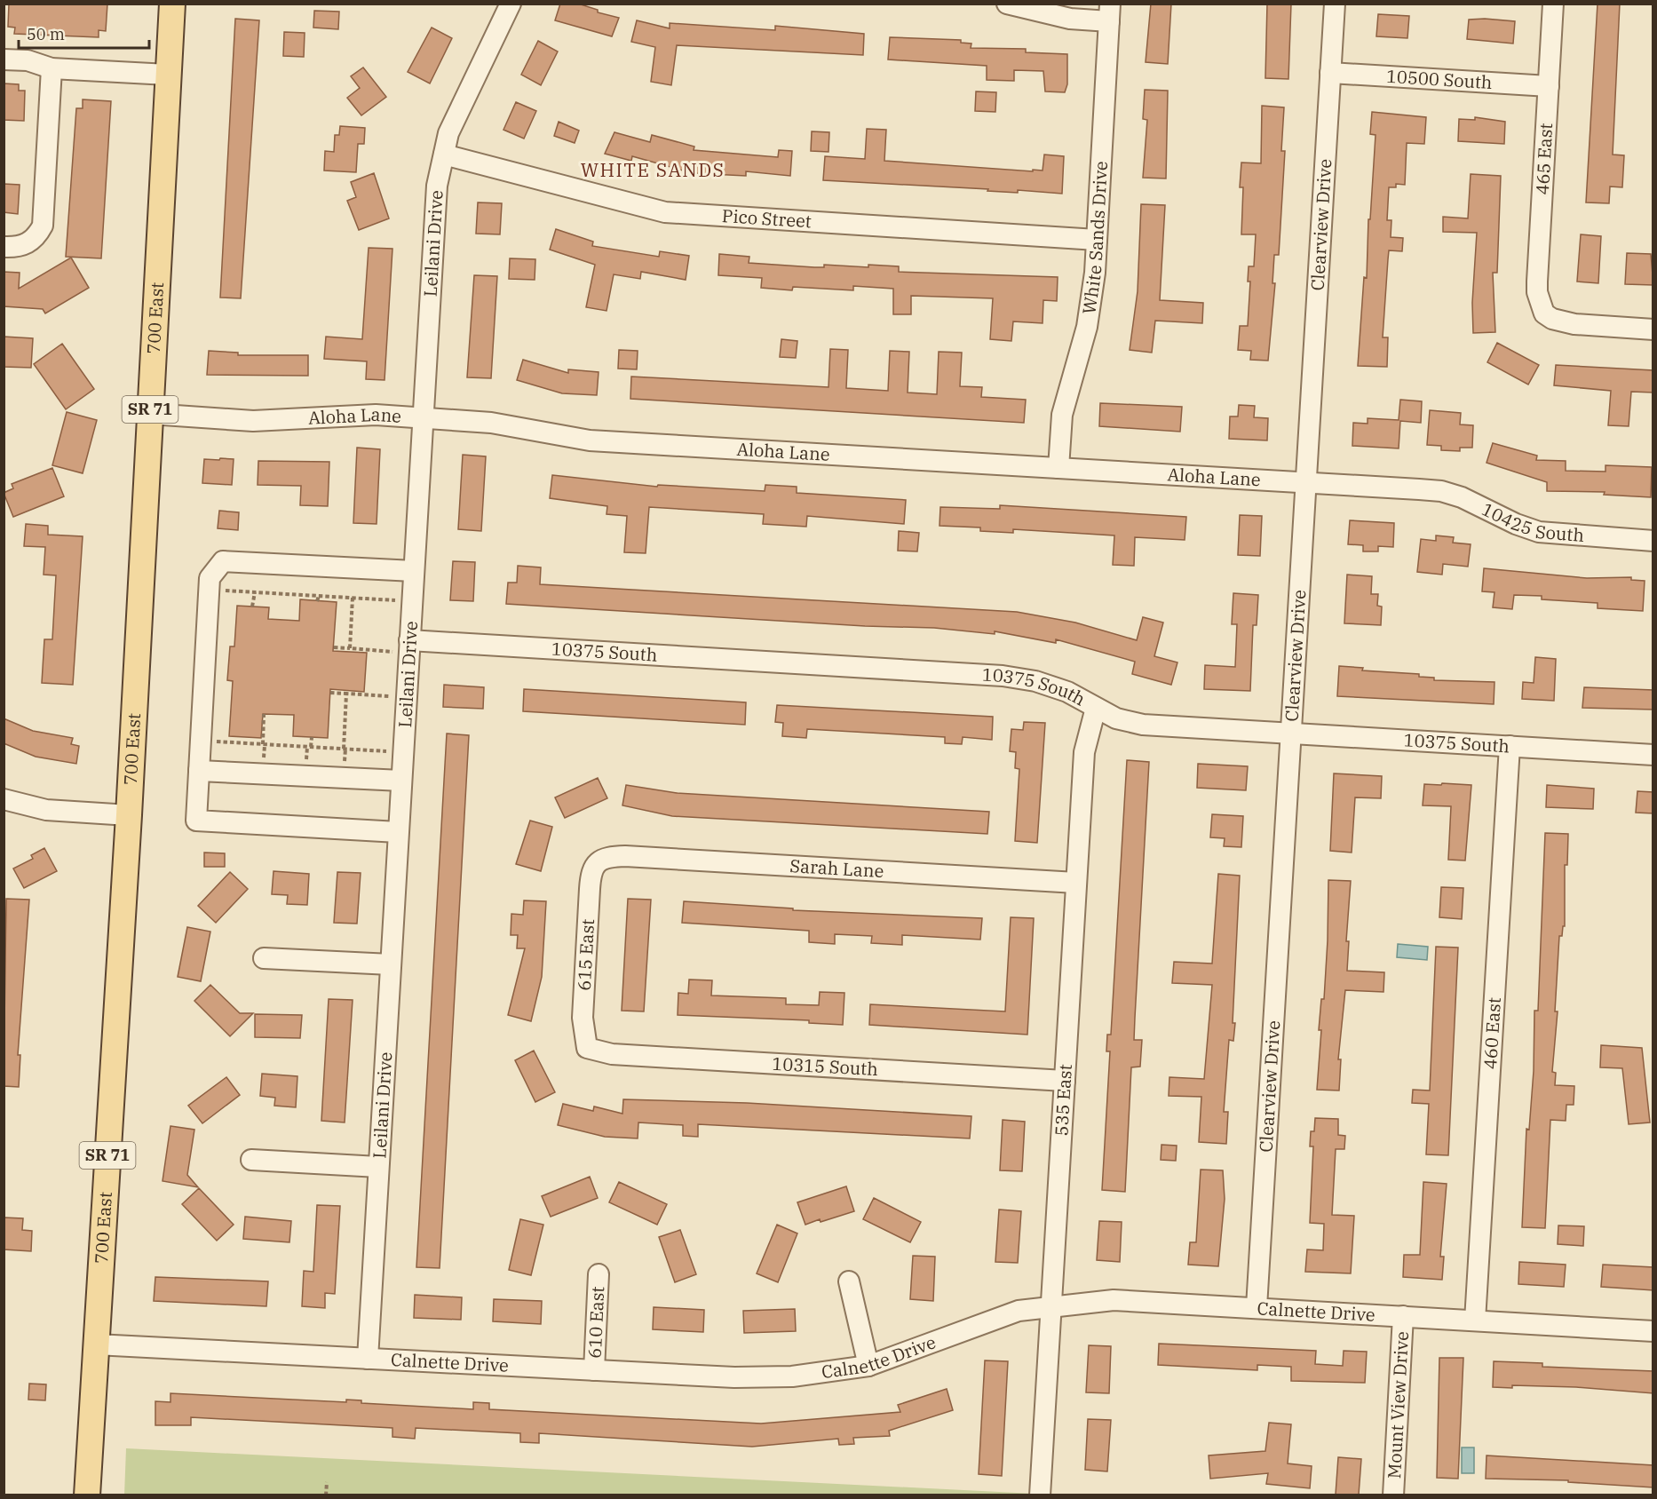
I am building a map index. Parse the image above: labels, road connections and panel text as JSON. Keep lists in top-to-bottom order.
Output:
{
  "streets": {
    "main road": ["700 East", "SR 71"],
    "street": [
      "10500 South",
      "465 East",
      "Pico Street",
      "Clearview Drive",
      "White Sands Drive",
      "Leilani Drive",
      "Aloha Lane",
      "10425 South",
      "10375 South",
      "Sarah Lane",
      "615 East",
      "460 East",
      "10315 South",
      "535 East",
      "Calnette Drive",
      "610 East",
      "Mount View Drive"
    ]
  },
  "crossings": [
    ["10500 South", "465 East"],
    ["10500 South", "Clearview Drive"],
    ["Pico Street", "White Sands Drive"],
    ["Pico Street", "Leilani Drive"],
    ["Clearview Drive", "Aloha Lane"],
    ["Clearview Drive", "10375 South"],
    ["Clearview Drive", "Calnette Drive"],
    ["White Sands Drive", "Aloha Lane"],
    ["Leilani Drive", "Aloha Lane"],
    ["Leilani Drive", "10375 South"],
    ["Leilani Drive", "Calnette Drive"],
    ["700 East", "Aloha Lane"],
    ["700 East", "Calnette Drive"],
    ["Aloha Lane", "10425 South"],
    ["10375 South", "460 East"],
    ["10375 South", "535 East"],
    ["Sarah Lane", "615 East"],
    ["Sarah Lane", "535 East"],
    ["615 East", "10315 South"],
    ["460 East", "Calnette Drive"],
    ["10315 South", "535 East"],
    ["535 East", "Calnette Drive"],
    ["Calnette Drive", "610 East"],
    ["Calnette Drive", "Mount View Drive"]
  ],
  "districts": ["WHITE SANDS"],
  "scale_bar": "50 m"
}
